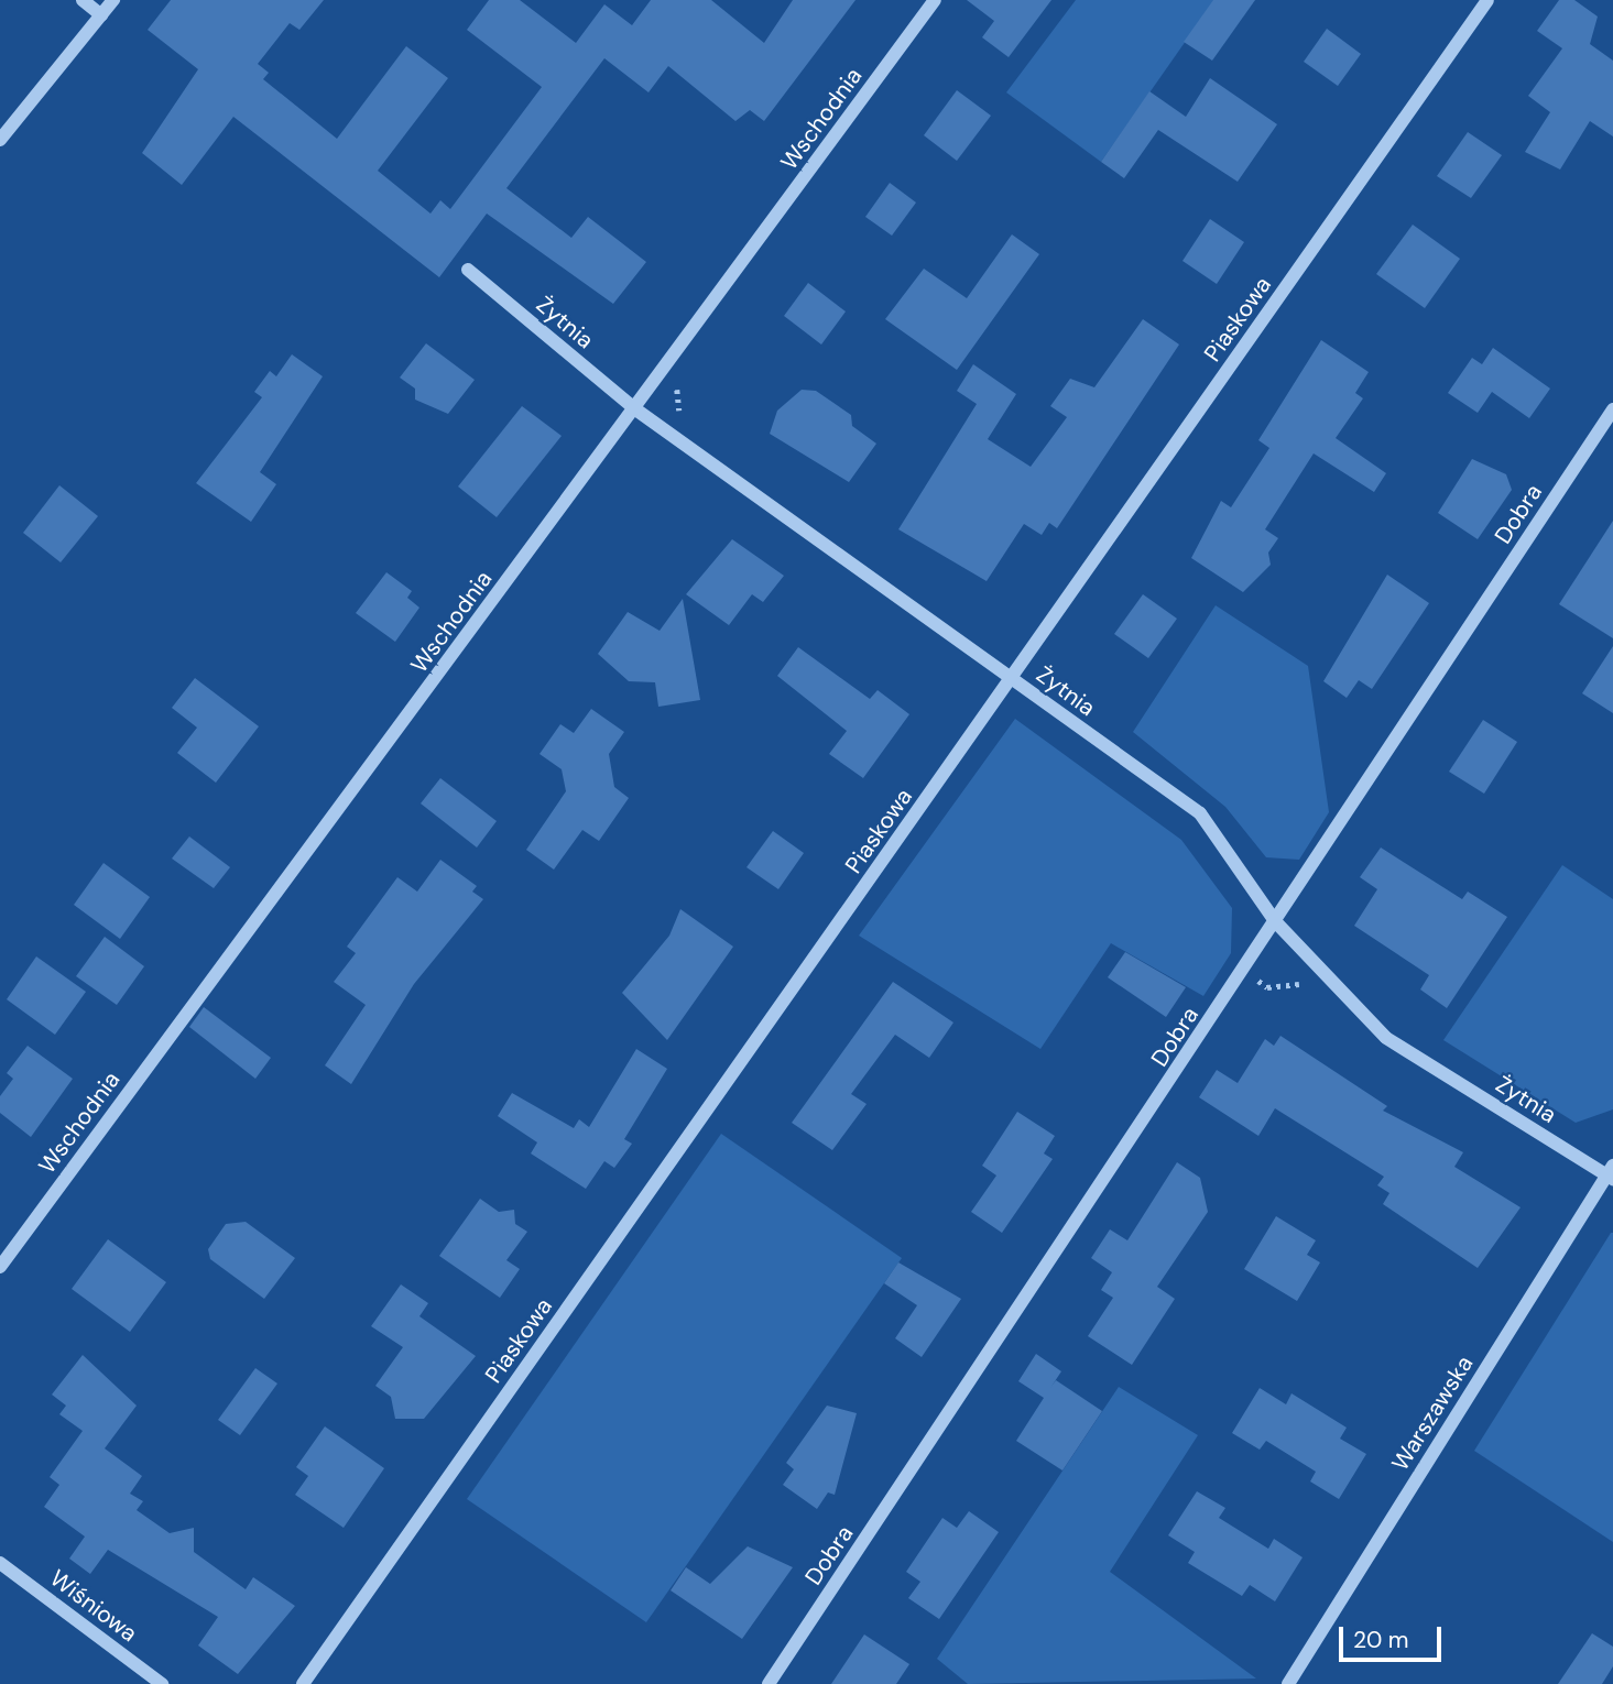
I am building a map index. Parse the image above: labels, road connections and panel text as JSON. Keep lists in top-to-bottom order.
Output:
{
  "streets": {
    "street": [
      "Wschodnia",
      "Piaskowa",
      "Żytnia",
      "Dobra",
      "Warszawska",
      "Wiśniowa"
    ]
  },
  "crossings": [
    ["Wschodnia", "Żytnia"],
    ["Piaskowa", "Żytnia"],
    ["Żytnia", "Dobra"],
    ["Żytnia", "Warszawska"]
  ],
  "scale_bar": "20 m"
}
